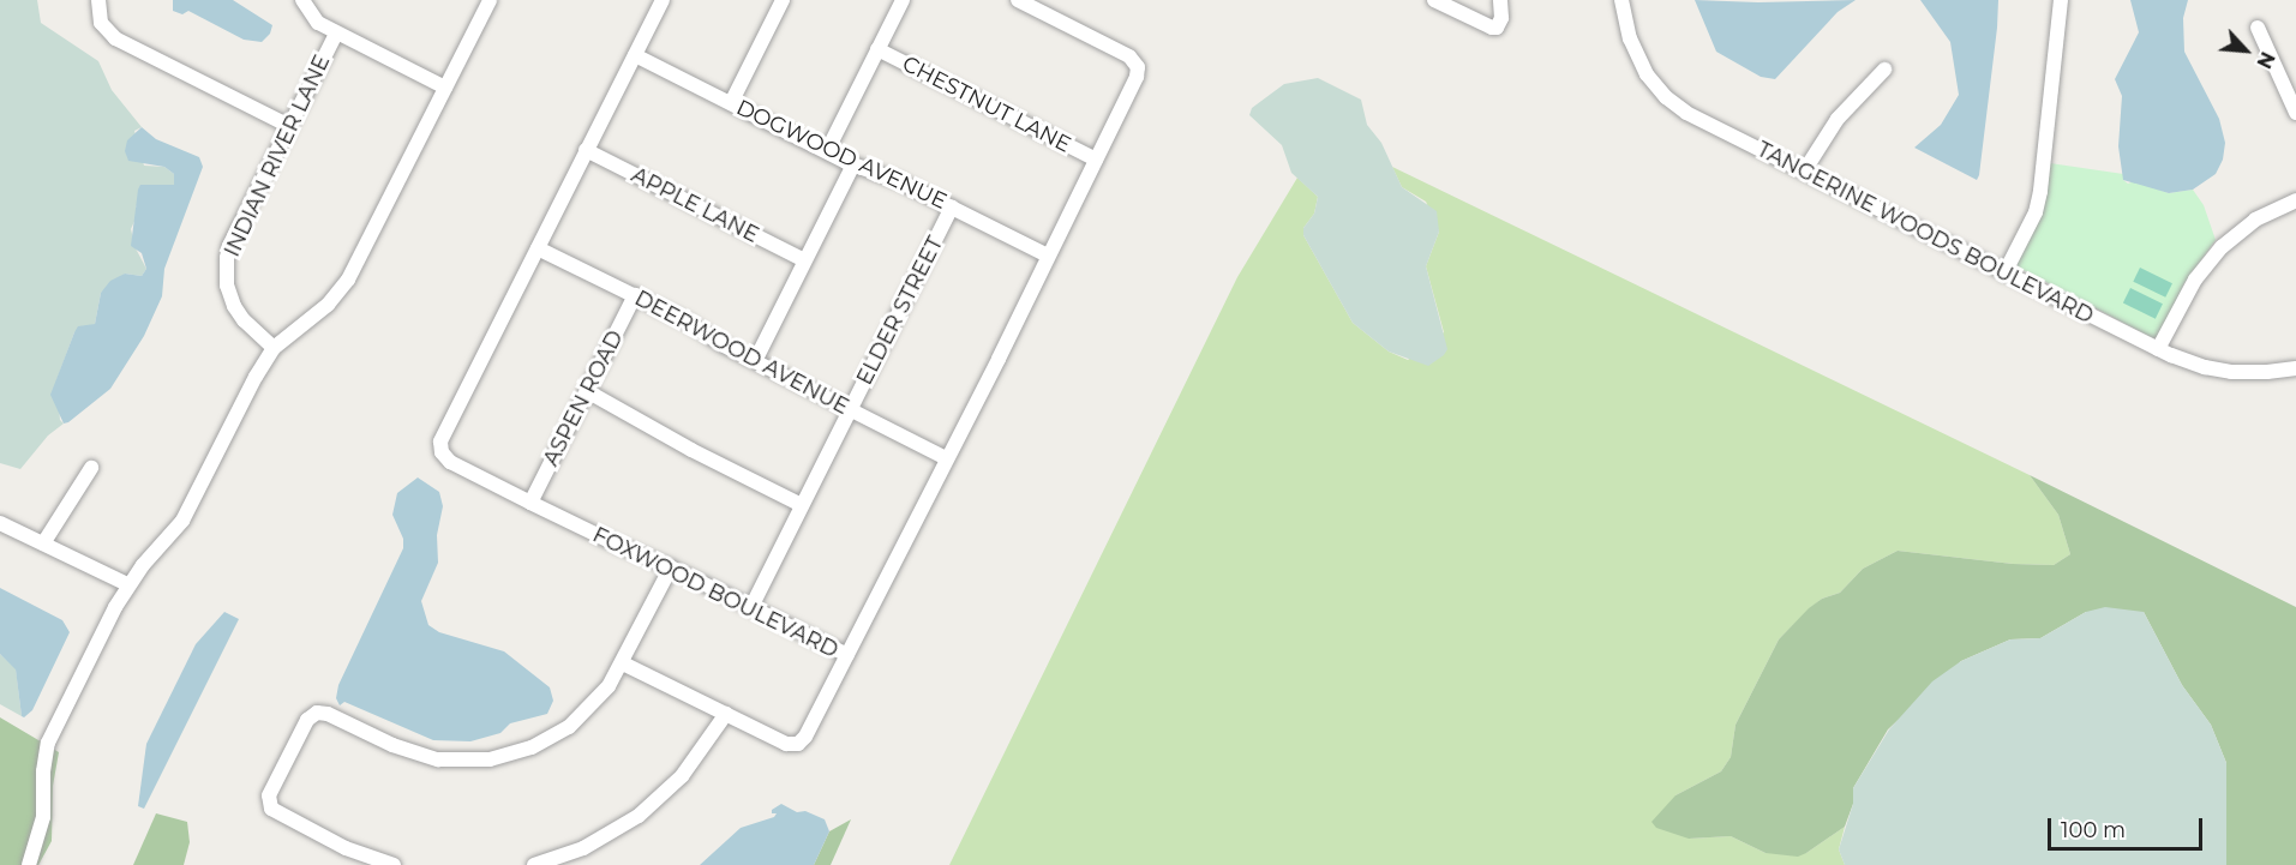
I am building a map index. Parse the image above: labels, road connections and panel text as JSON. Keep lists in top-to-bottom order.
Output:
{
  "streets": {
    "street": [
      "CHESTNUT LANE",
      "DOGWOOD AVENUE",
      "INDIAN RIVER LANE",
      "APPLE LANE",
      "TANGERINE WOODS BOULEVARD",
      "ELDER STREET",
      "DEERWOOD AVENUE",
      "ASPEN ROAD",
      "FOXWOOD BOULEVARD"
    ]
  },
  "crossings": [
    ["CHESTNUT LANE", "FOXWOOD BOULEVARD"],
    ["DOGWOOD AVENUE", "ELDER STREET"],
    ["DOGWOOD AVENUE", "FOXWOOD BOULEVARD"],
    ["APPLE LANE", "FOXWOOD BOULEVARD"],
    ["ELDER STREET", "DEERWOOD AVENUE"],
    ["ELDER STREET", "FOXWOOD BOULEVARD"],
    ["DEERWOOD AVENUE", "ASPEN ROAD"],
    ["DEERWOOD AVENUE", "FOXWOOD BOULEVARD"],
    ["ASPEN ROAD", "FOXWOOD BOULEVARD"]
  ],
  "scale_bar": "100 m",
  "north": "bottom right"
}
